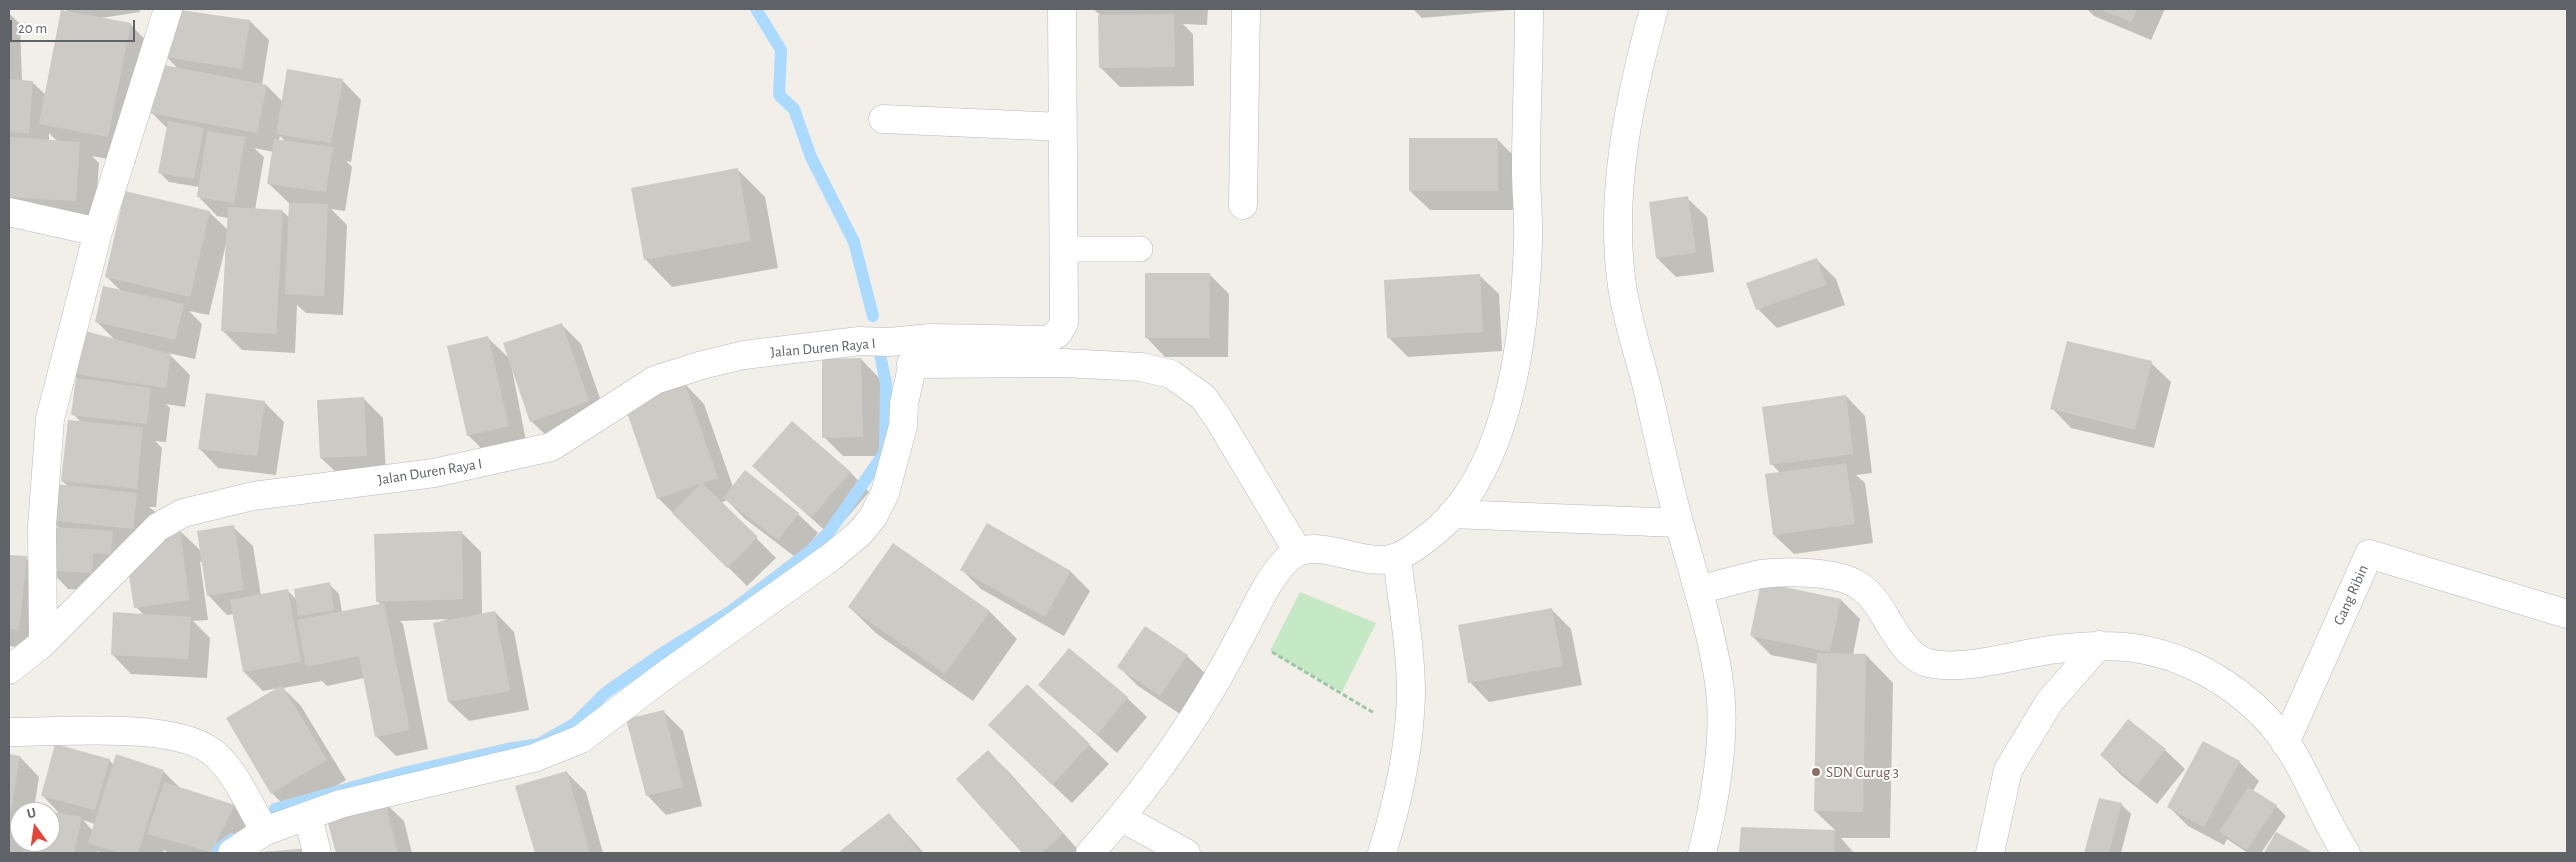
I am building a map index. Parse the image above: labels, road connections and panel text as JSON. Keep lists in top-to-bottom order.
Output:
{
  "streets": {
    "street": ["Jalan Duren Raya I", "Gang Ribin"]
  },
  "places": ["SDN Curug 3"],
  "scale_bar": "20 m",
  "north": "top"
}
